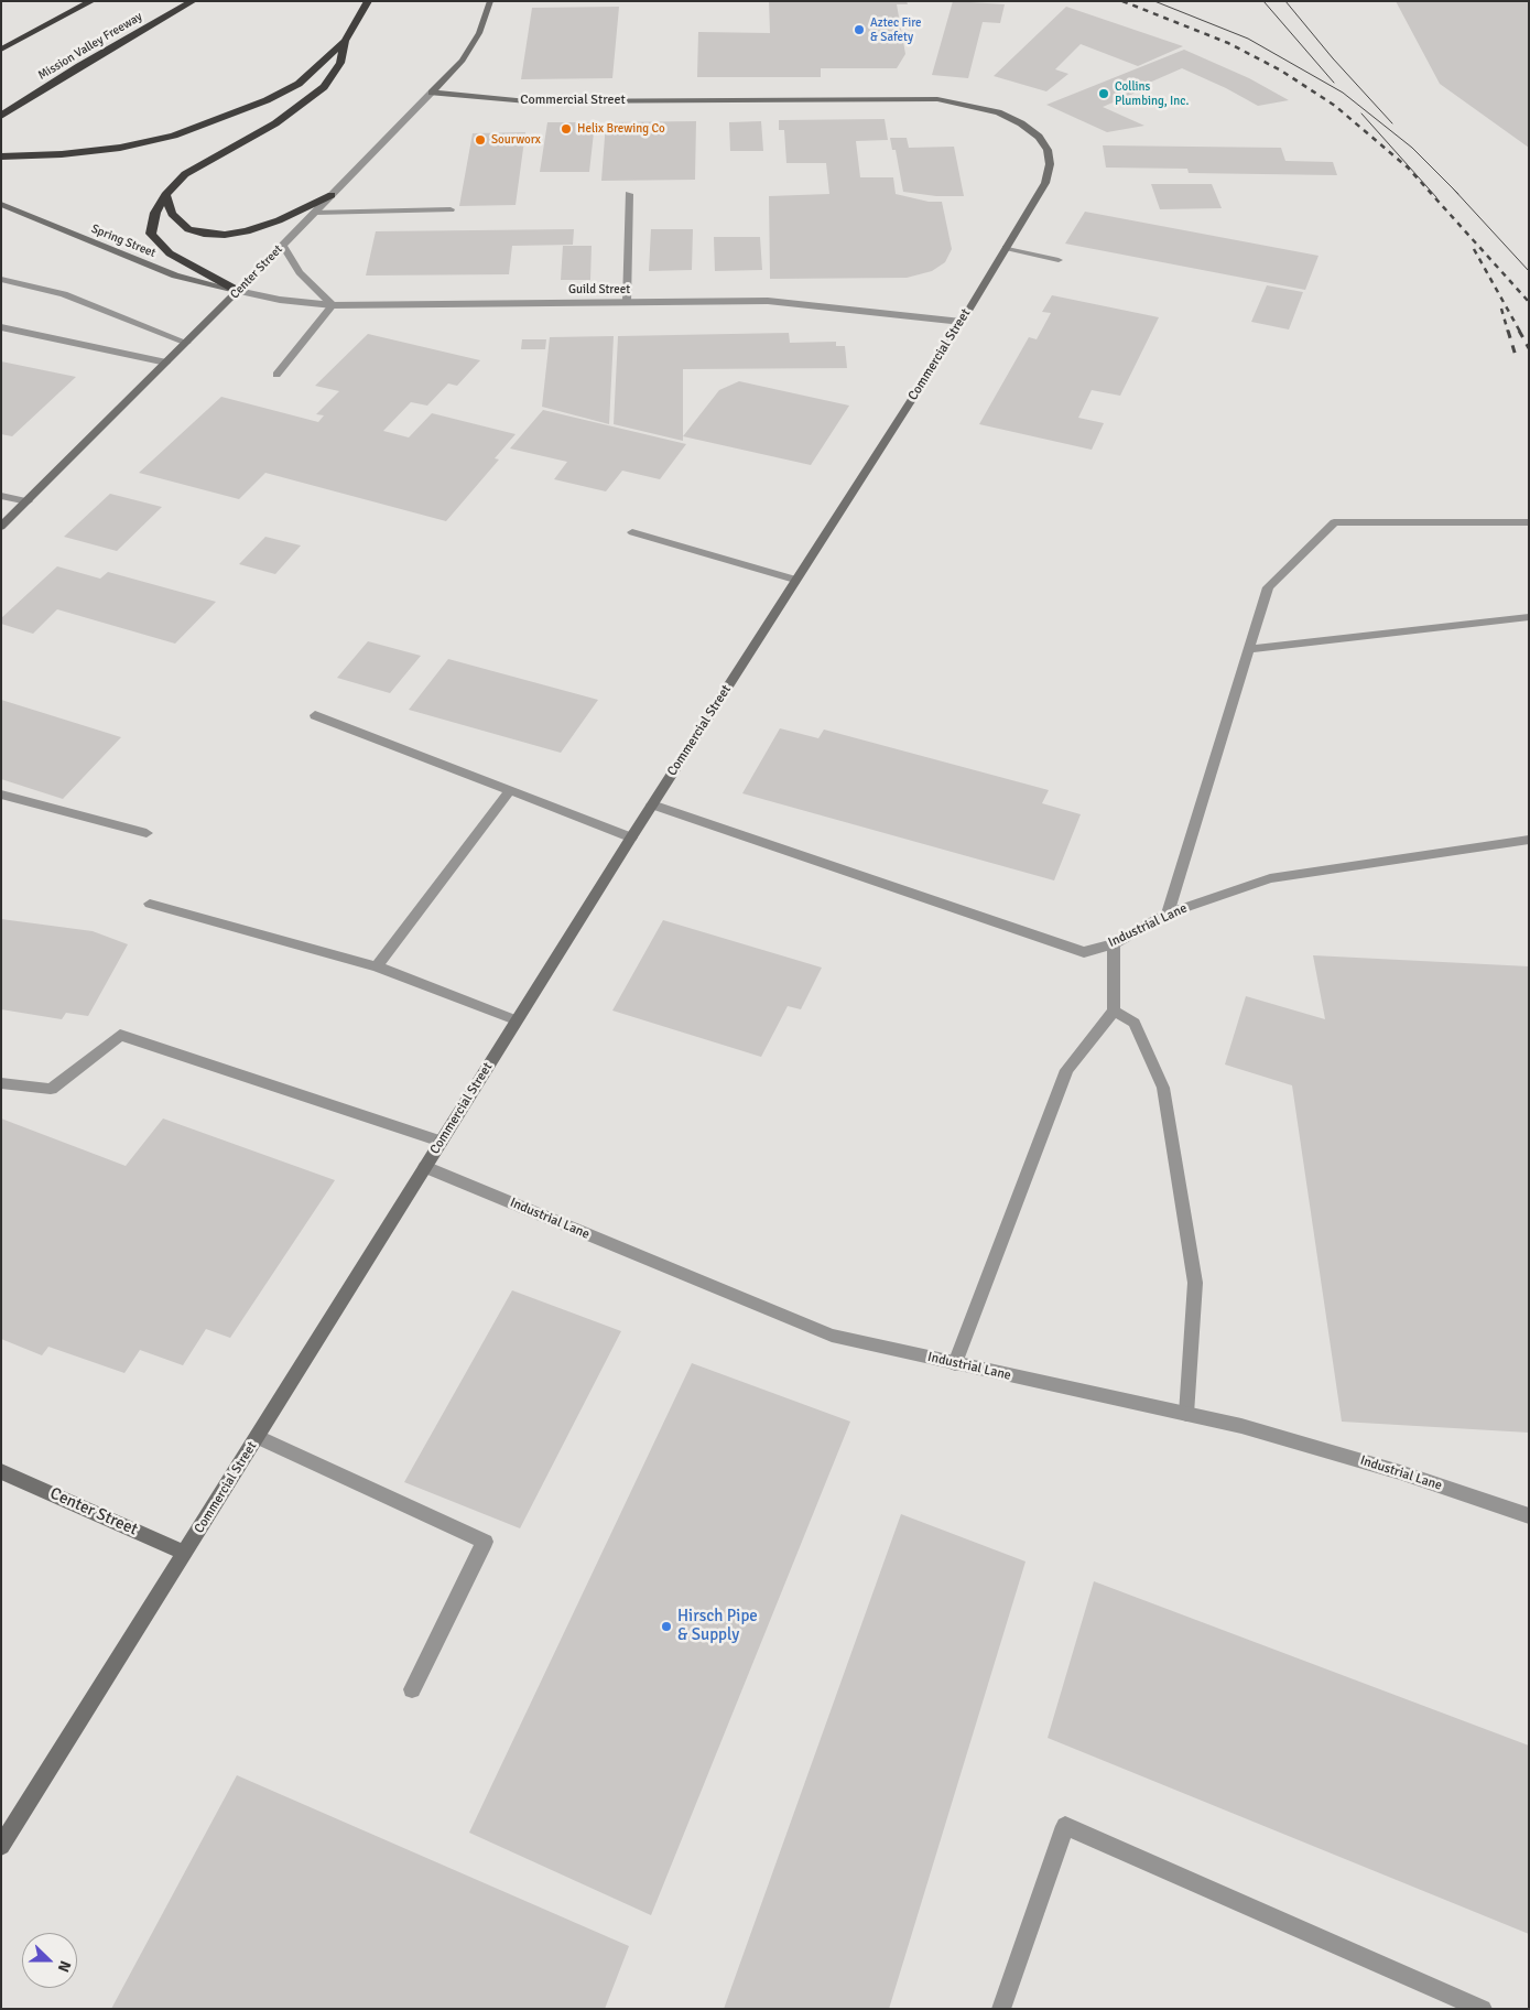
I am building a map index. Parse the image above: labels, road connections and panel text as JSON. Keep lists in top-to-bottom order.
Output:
{
  "streets": {
    "highway": ["Mission Valley Freeway"],
    "main road": ["Commercial Street", "Spring Street", "Center Street"],
    "street": ["Guild Street", "Industrial Lane"]
  },
  "crossings": [
    ["Commercial Street", "Center Street"],
    ["Commercial Street", "Guild Street"],
    ["Commercial Street", "Industrial Lane"],
    ["Spring Street", "Center Street"],
    ["Spring Street", "Guild Street"],
    ["Center Street", "Guild Street"]
  ],
  "places": [
    "Aztec Fire & Safety",
    "Collins Plumbing, Inc.",
    "Helix Brewing Co",
    "Sourworx",
    "Hirsch Pipe & Supply"
  ],
  "north": "right"
}
